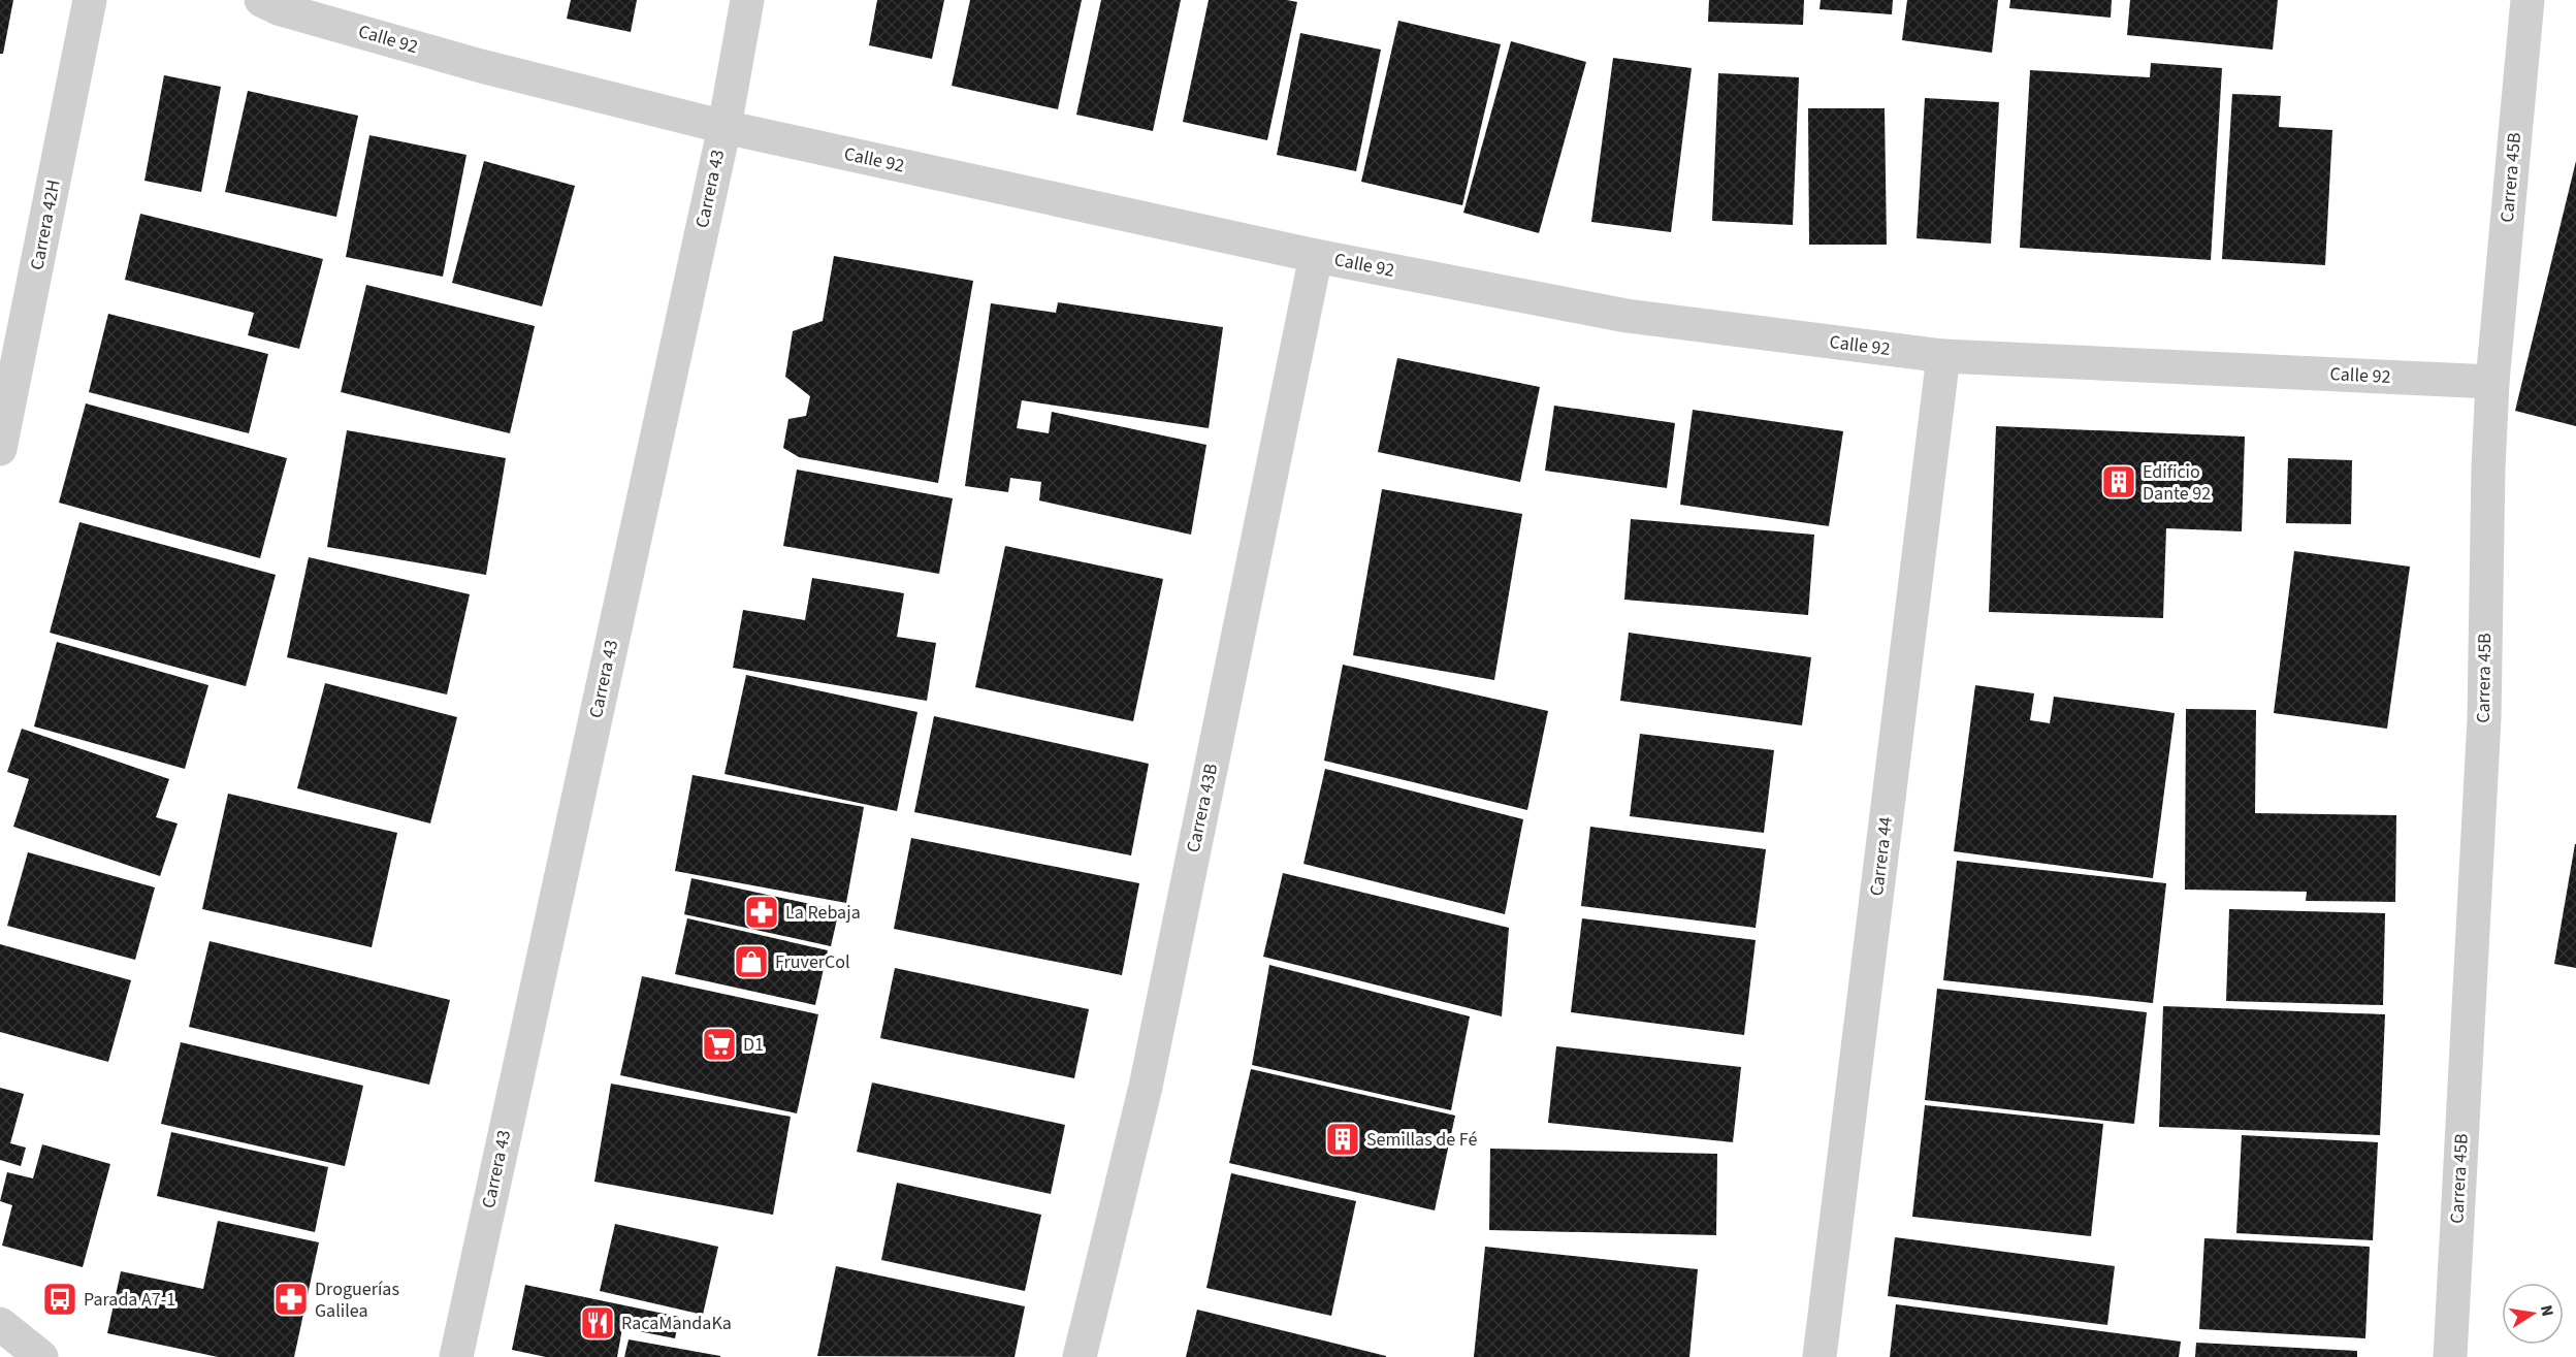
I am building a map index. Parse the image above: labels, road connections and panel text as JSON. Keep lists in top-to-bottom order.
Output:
{
  "streets": {
    "street": [
      "Calle 92",
      "Carrera 45B",
      "Carrera 43",
      "Carrera 42H",
      "Carrera 43B",
      "Carrera 44"
    ]
  },
  "crossings": [
    ["Calle 92", "Carrera 45B"],
    ["Calle 92", "Carrera 43"],
    ["Calle 92", "Carrera 43B"],
    ["Calle 92", "Carrera 44"]
  ],
  "places": {
    "building": ["Edificio Dante 92", "Semillas de Fé"],
    "pharmacy": ["La Rebaja", "Droguerías Galilea"],
    "shop": ["FruverCol"],
    "supermarket": ["D1"],
    "bus stop": ["Parada A7-1"],
    "restaurant": ["RacaMandaKa"]
  },
  "north": "right"
}
